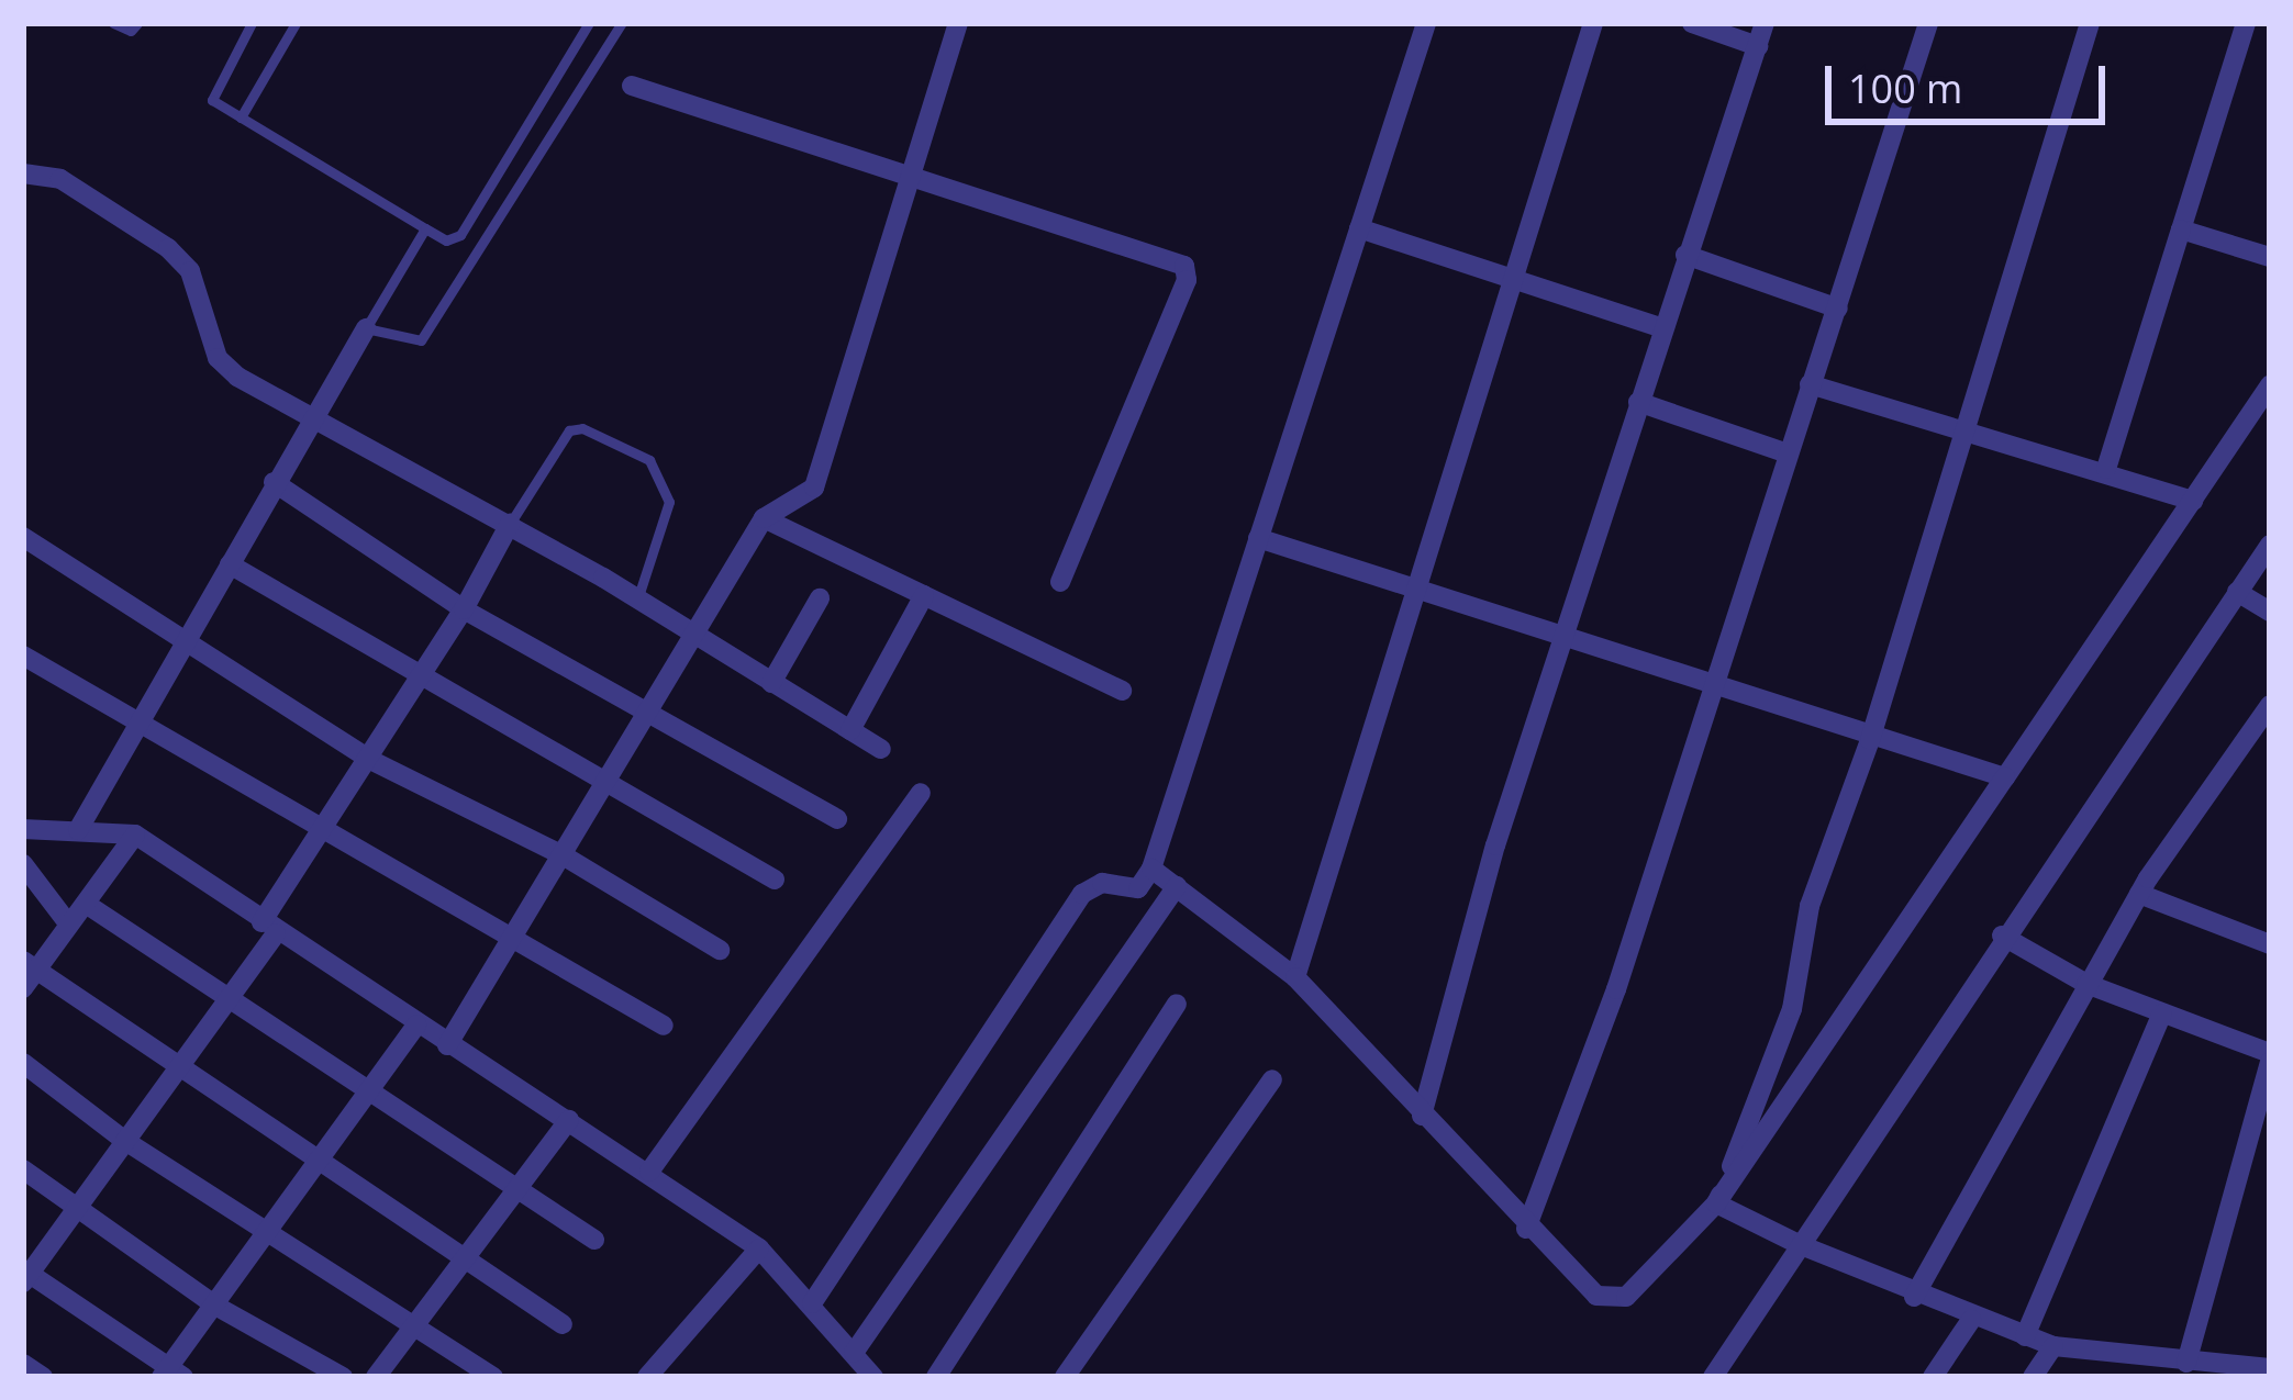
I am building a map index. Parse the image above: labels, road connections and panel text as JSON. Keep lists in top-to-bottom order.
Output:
{
  "scale_bar": "100 m"
}
